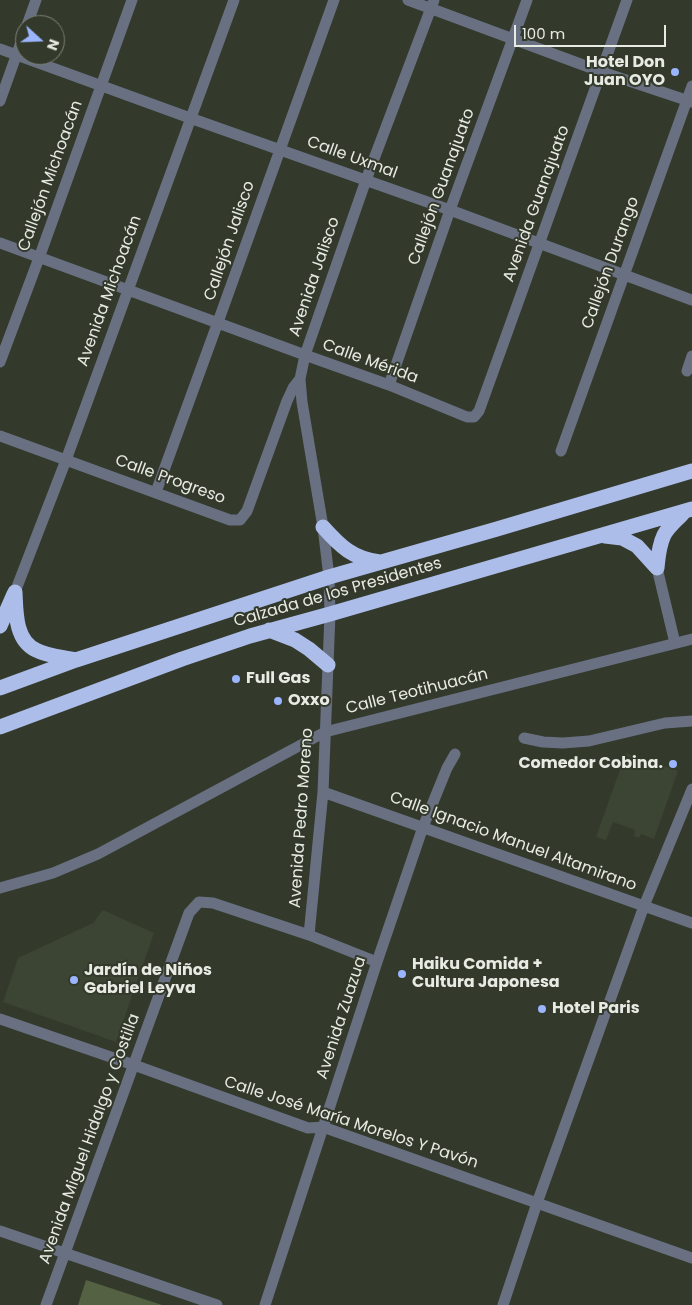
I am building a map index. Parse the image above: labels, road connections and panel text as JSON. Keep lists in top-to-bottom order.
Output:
{
  "streets": {
    "highway": ["Calzada de los Presidentes"],
    "street": [
      "Calle Uxmal",
      "Callejón Michoacán",
      "Callejón Guanajuato",
      "Avenida Guanajuato",
      "Callejón Jalisco",
      "Callejón Durango",
      "Avenida Jalisco",
      "Avenida Michoacán",
      "Calle Mérida",
      "Calle Progreso",
      "Calle Teotihuacán",
      "Avenida Pedro Moreno",
      "Calle Ignacio Manuel Altamirano",
      "Avenida Zuazua",
      "Calle José María Morelos Y Pavón",
      "Avenida Miguel Hidalgo y Costilla"
    ]
  },
  "crossings": [
    ["Calle Uxmal", "Callejón Michoacán"],
    ["Calle Uxmal", "Callejón Guanajuato"],
    ["Calle Uxmal", "Avenida Guanajuato"],
    ["Calle Uxmal", "Callejón Jalisco"],
    ["Calle Uxmal", "Callejón Durango"],
    ["Calle Uxmal", "Avenida Jalisco"],
    ["Calle Uxmal", "Avenida Michoacán"],
    ["Callejón Michoacán", "Calle Mérida"],
    ["Callejón Guanajuato", "Calle Mérida"],
    ["Avenida Guanajuato", "Calle Mérida"],
    ["Callejón Jalisco", "Calle Mérida"],
    ["Callejón Jalisco", "Calle Progreso"],
    ["Avenida Jalisco", "Calle Mérida"],
    ["Avenida Jalisco", "Calle Progreso"],
    ["Avenida Jalisco", "Calzada de los Presidentes"],
    ["Avenida Jalisco", "Avenida Pedro Moreno"],
    ["Avenida Michoacán", "Calle Mérida"],
    ["Avenida Michoacán", "Calle Progreso"],
    ["Calzada de los Presidentes", "Avenida Pedro Moreno"],
    ["Calle Teotihuacán", "Avenida Pedro Moreno"],
    ["Avenida Pedro Moreno", "Calle Ignacio Manuel Altamirano"],
    ["Avenida Pedro Moreno", "Avenida Miguel Hidalgo y Costilla"],
    ["Calle Ignacio Manuel Altamirano", "Avenida Zuazua"],
    ["Avenida Zuazua", "Calle José María Morelos Y Pavón"],
    ["Calle José María Morelos Y Pavón", "Avenida Miguel Hidalgo y Costilla"]
  ],
  "places": [
    "Hotel Don Juan OYO",
    "Full Gas",
    "Oxxo",
    "Comedor Cobina.",
    "Haiku Comida + Cultura Japonesa",
    "Jardín de Niños Gabriel Leyva",
    "Hotel Paris"
  ],
  "scale_bar": "100 m",
  "north": "right"
}
